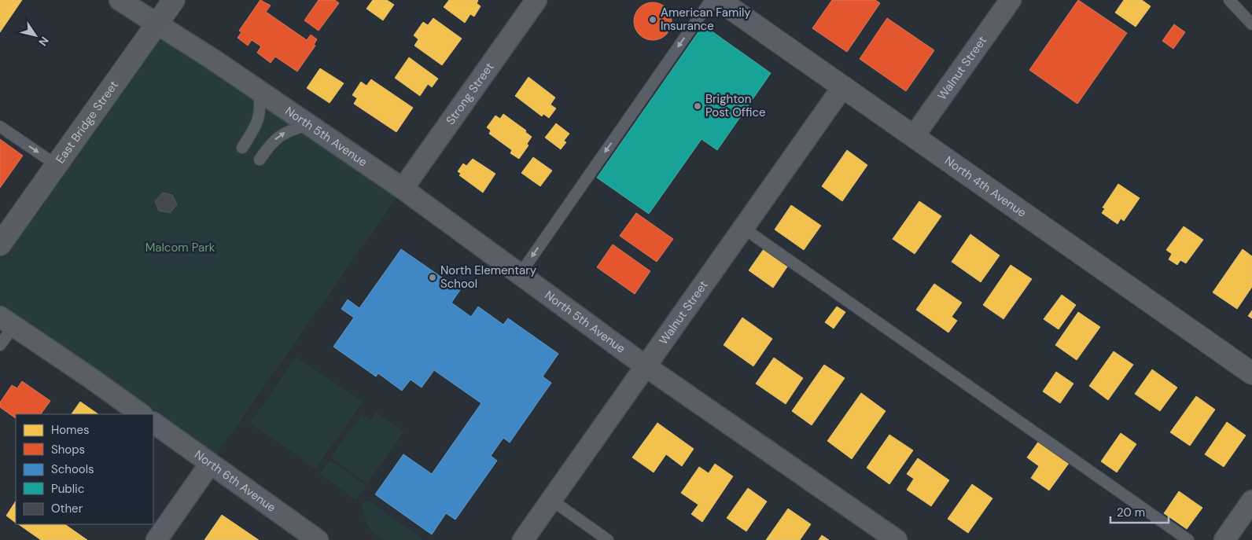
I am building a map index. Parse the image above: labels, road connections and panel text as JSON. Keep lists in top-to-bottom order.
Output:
{
  "streets": {
    "main road": ["East Bridge Street"],
    "street": [
      "Walnut Street",
      "Strong Street",
      "North 5th Avenue",
      "North 4th Avenue",
      "North 6th Avenue"
    ]
  },
  "crossings": [
    ["Walnut Street", "North 5th Avenue"],
    ["Walnut Street", "North 4th Avenue"],
    ["Strong Street", "North 5th Avenue"],
    ["East Bridge Street", "North 5th Avenue"]
  ],
  "parks": ["Malcom Park"],
  "places": ["American Family Insurance", "Brighton Post Office", "North Elementary School"],
  "legend": [
    "Homes",
    "Shops",
    "Schools",
    "Public",
    "Other"
  ],
  "scale_bar": "20 m",
  "north": "bottom right"
}
